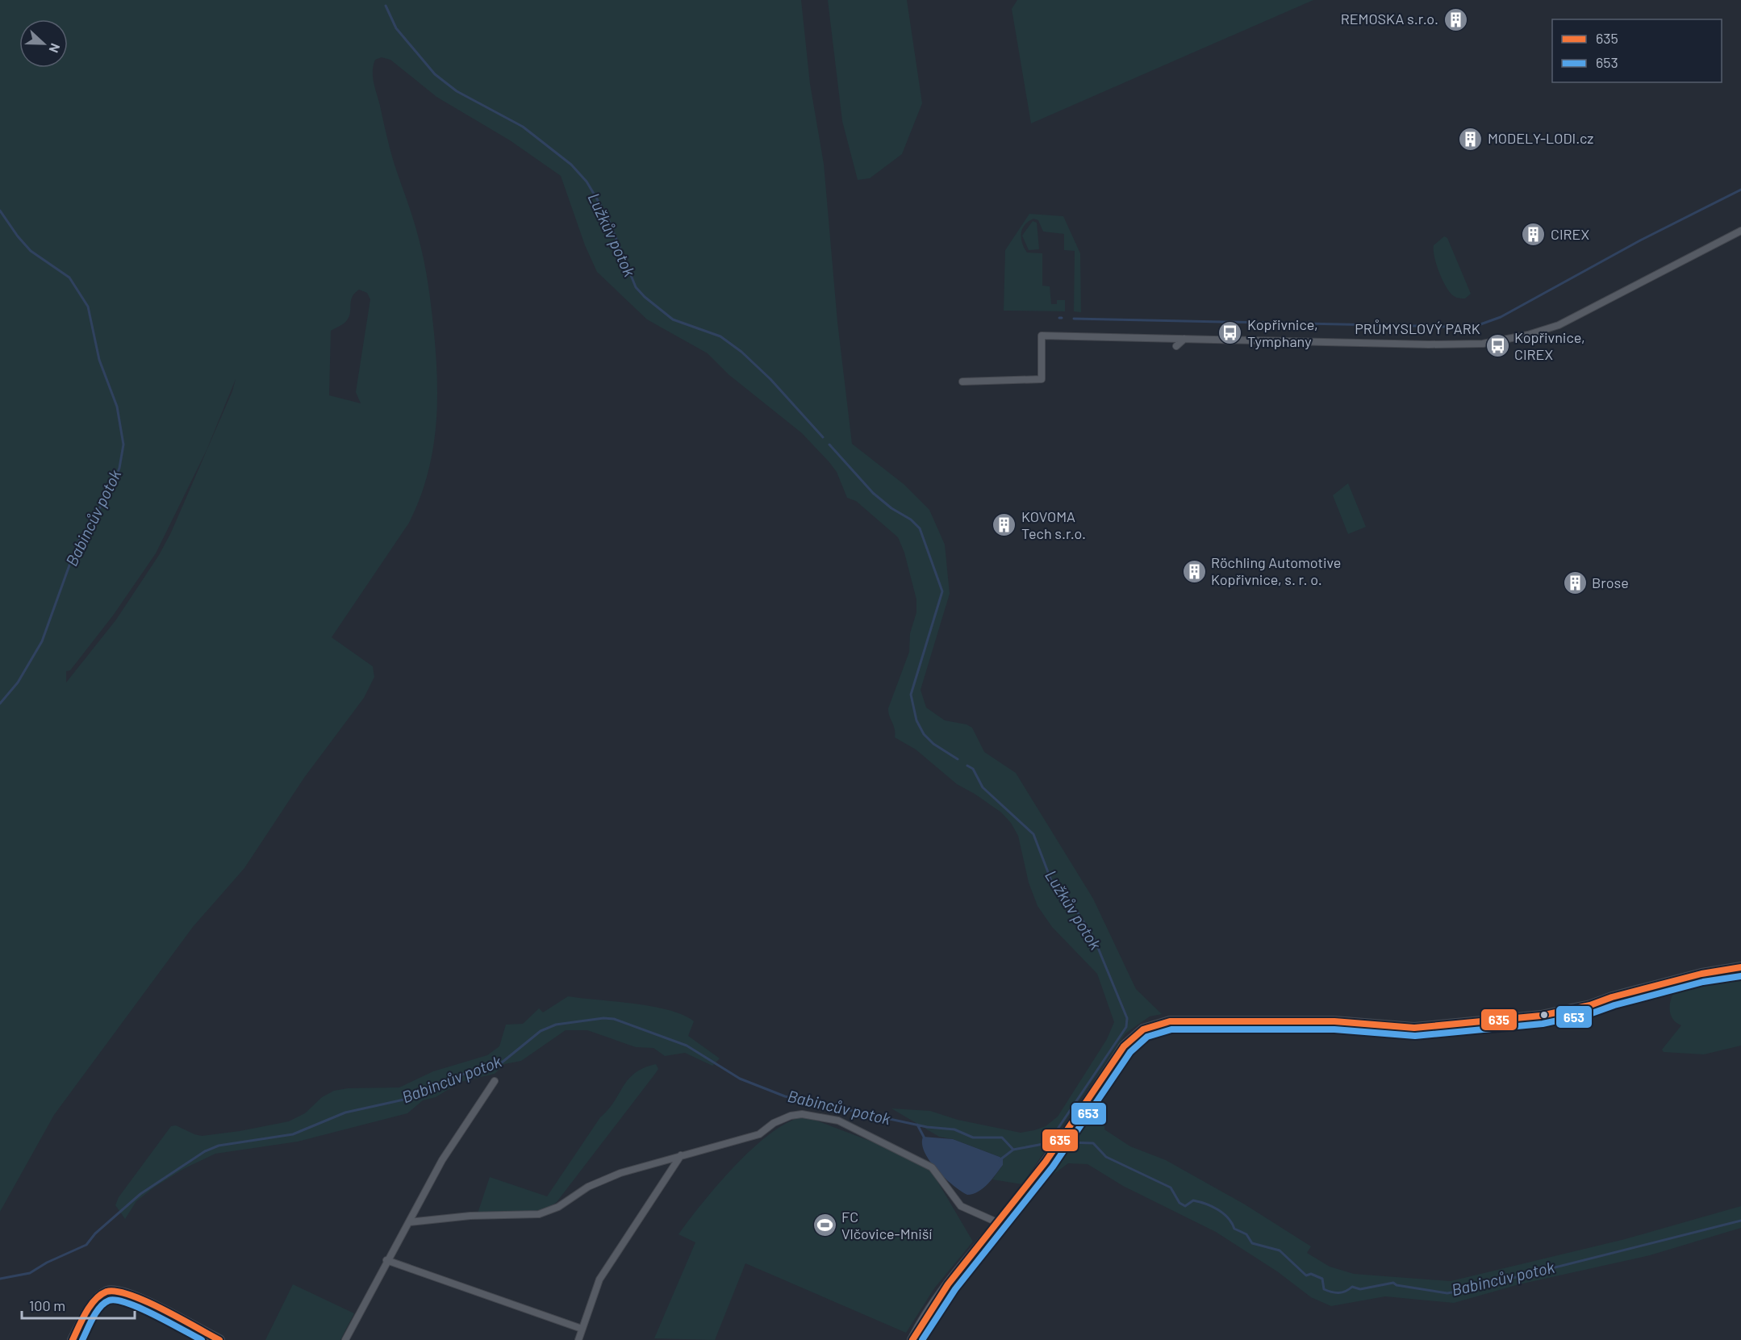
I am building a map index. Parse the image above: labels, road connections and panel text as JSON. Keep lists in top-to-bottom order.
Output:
{
  "streets": {
    "street": ["PRŮMYSLOVÝ PARK"]
  },
  "water": ["Lužkův potok", "Babincův potok"],
  "places": {
    "building": [
      "REMOSKA s.r.o.",
      "MODELY-LODI.cz",
      "CIREX",
      "KOVOMA Tech s.r.o.",
      "Röchling Automotive Kopřivnice, s. r. o.",
      "Brose"
    ],
    "bus stop": ["Kopřivnice, Tymphany", "Kopřivnice, CIREX"],
    "sports": ["FC Vlčovice-Mniší"]
  },
  "lines": ["transit line 635", "transit line 653"],
  "legend": ["635", "653"],
  "scale_bar": "100 m",
  "north": "right"
}
